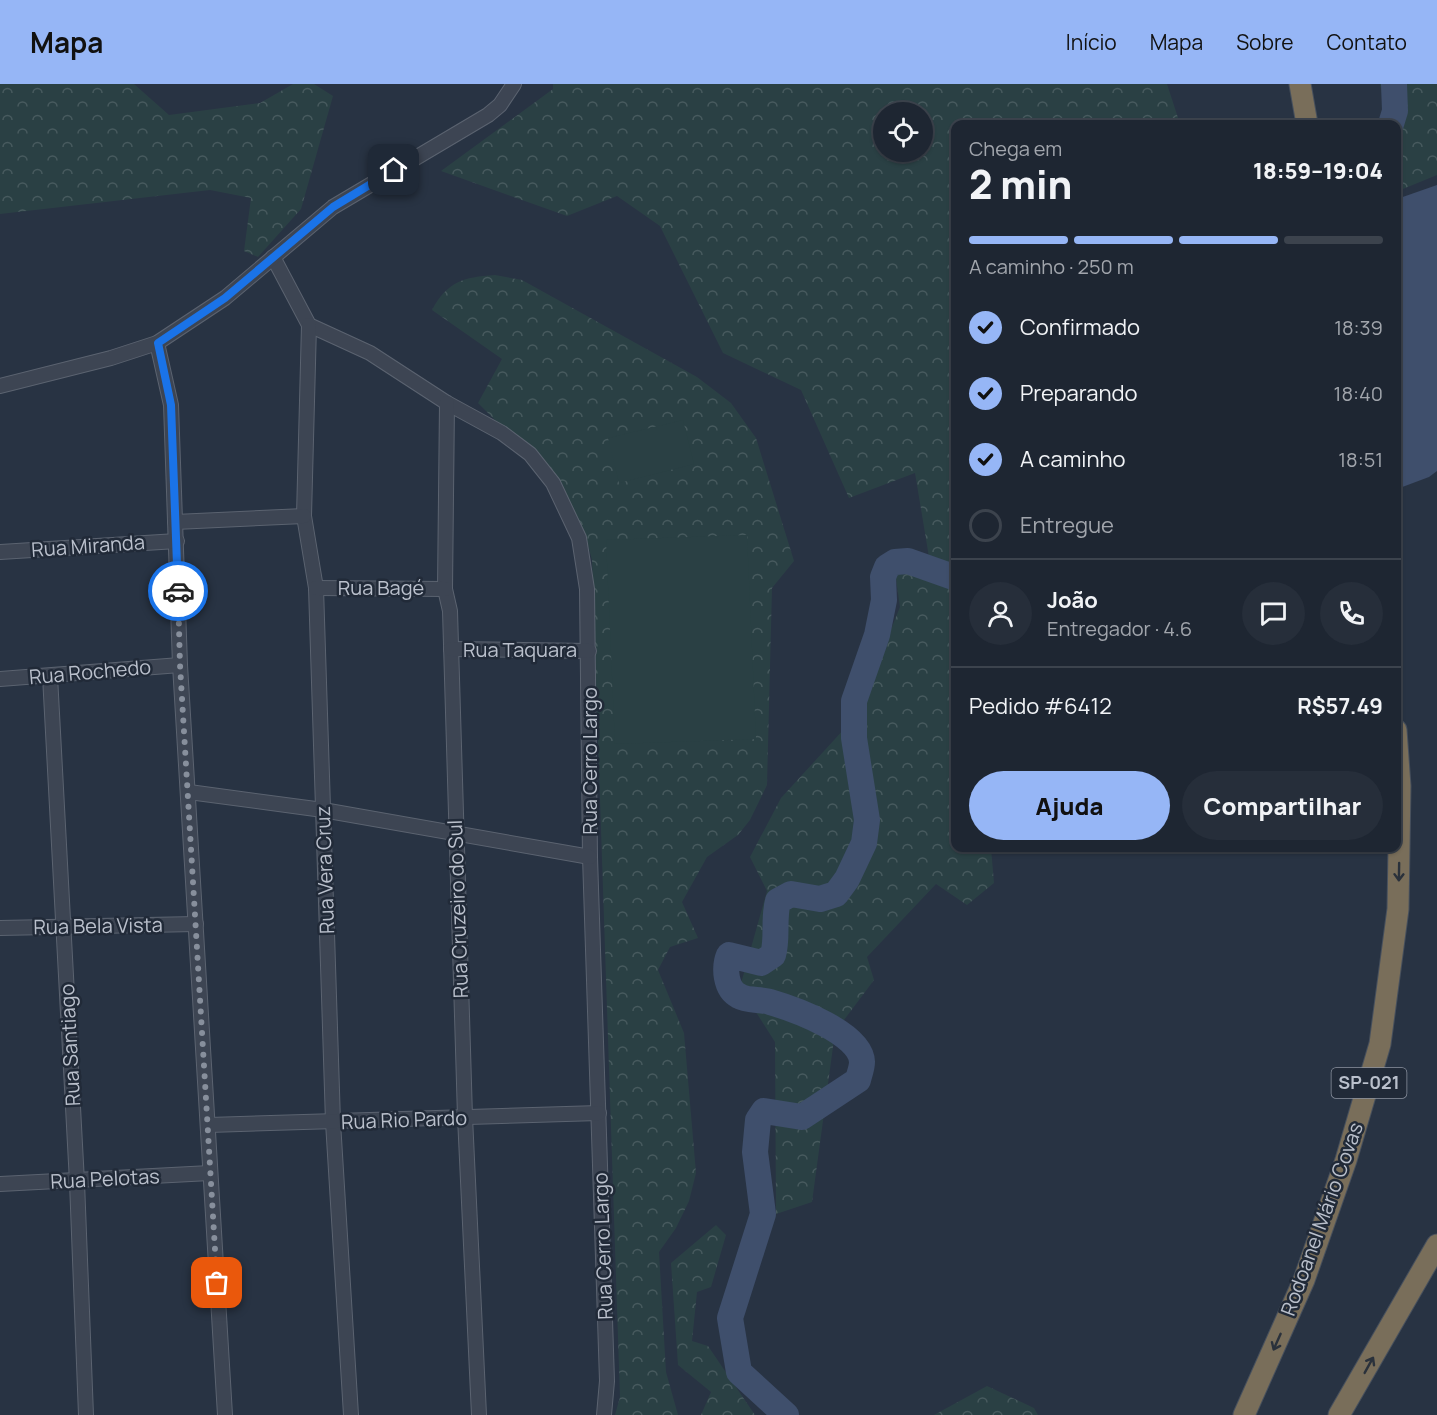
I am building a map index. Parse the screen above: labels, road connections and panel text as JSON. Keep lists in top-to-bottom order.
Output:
{
  "streets": {
    "highway": ["SP-021", "Rodoanel Mário Covas"],
    "street": [
      "Rua Miranda",
      "Rua Bagé",
      "Rua Taquara",
      "Rua Rochedo",
      "Rua Cerro Largo",
      "Rua Vera Cruz",
      "Rua Cruzeiro do Sul",
      "Rua Bela Vista",
      "Rua Santiago",
      "Rua Rio Pardo",
      "Rua Pelotas"
    ]
  },
  "crossings": [
    ["Rua Bagé", "Rua Vera Cruz"],
    ["Rua Bagé", "Rua Cruzeiro do Sul"],
    ["Rua Taquara", "Rua Cerro Largo"],
    ["Rua Taquara", "Rua Cruzeiro do Sul"],
    ["Rua Rochedo", "Rua Santiago"],
    ["Rua Cerro Largo", "Rua Vera Cruz"],
    ["Rua Cerro Largo", "Rua Cruzeiro do Sul"],
    ["Rua Cerro Largo", "Rua Rio Pardo"],
    ["Rua Vera Cruz", "Rua Rio Pardo"],
    ["Rua Cruzeiro do Sul", "Rua Rio Pardo"],
    ["Rua Bela Vista", "Rua Santiago"],
    ["Rua Santiago", "Rua Pelotas"]
  ],
  "page": {
    "header": "Mapa",
    "nav": [
      "Início",
      "Mapa",
      "Sobre",
      "Contato"
    ],
    "heading": ["2 min", "Chega em", "18:59–19:04"],
    "panel": [
      "João",
      "Entregador · 4.6",
      "Pedido #6412",
      "R$57.49"
    ],
    "bar": "A caminho · 250 m",
    "list": [
      ["Confirmado", "18:39"],
      ["Preparando", "18:40"],
      ["A caminho", "18:51"],
      "Entregue"
    ],
    "buttons": ["Ajuda", "Compartilhar"]
  }
}
